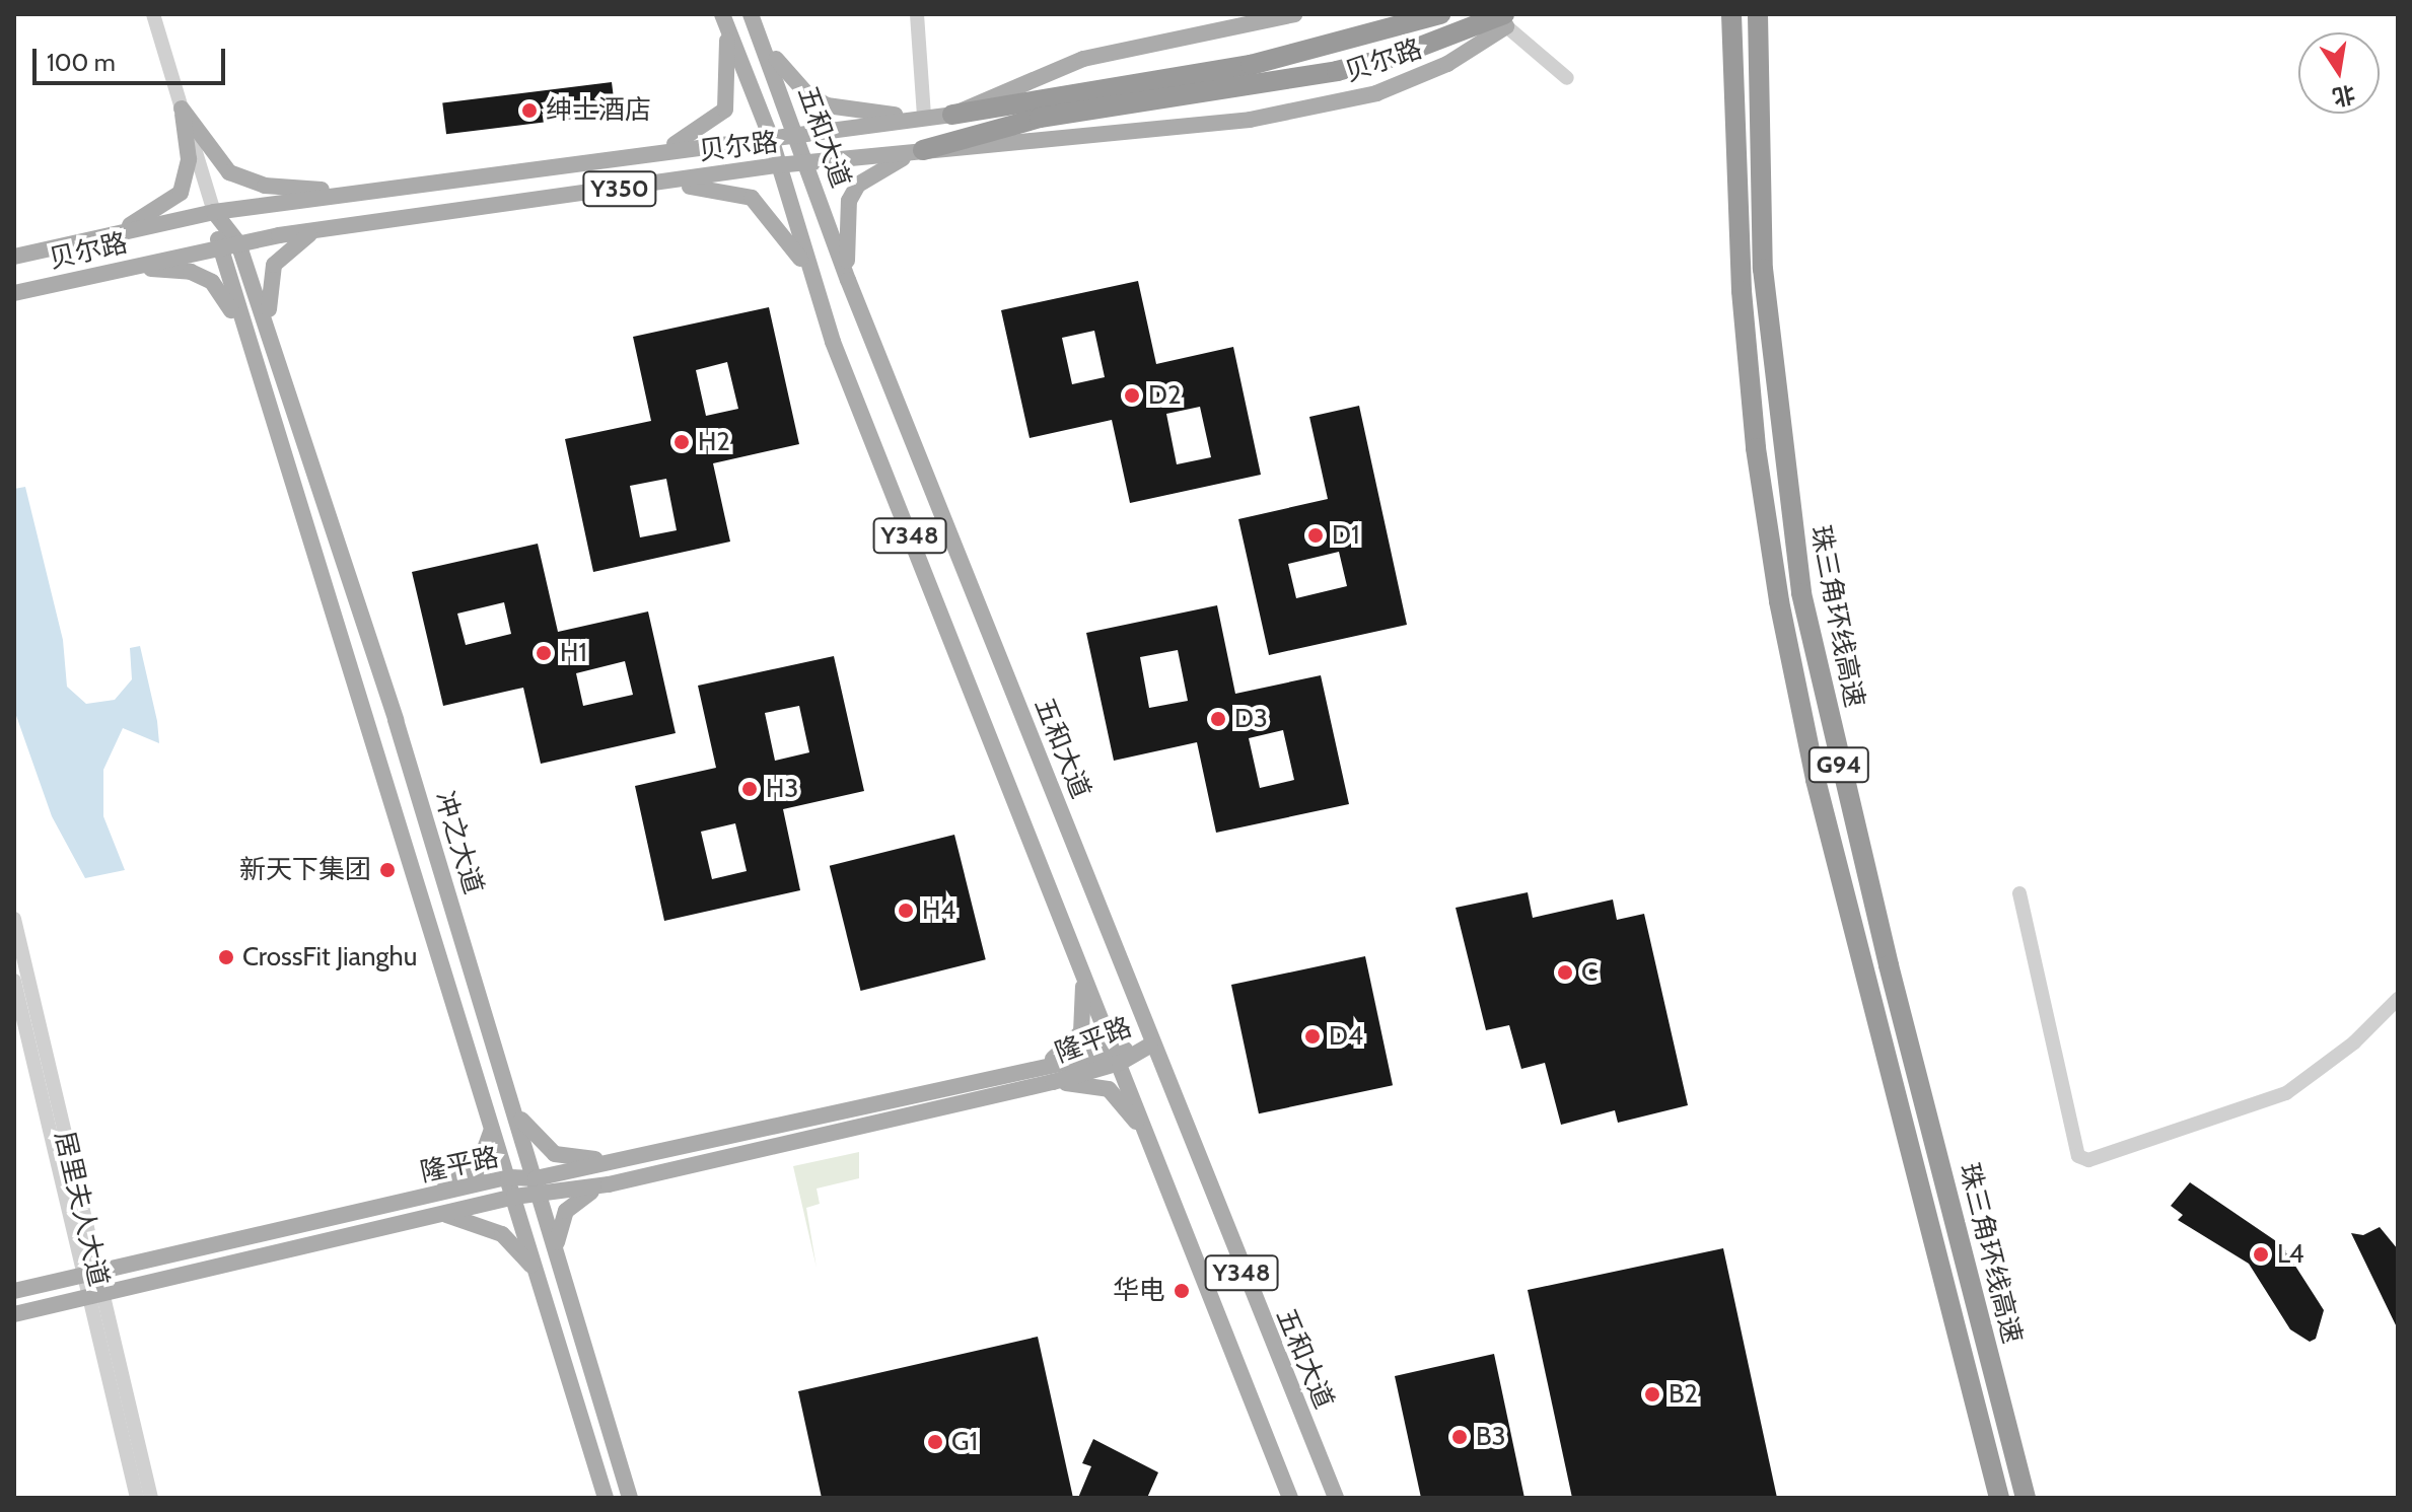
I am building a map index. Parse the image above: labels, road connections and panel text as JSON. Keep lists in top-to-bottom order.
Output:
{
  "streets": {
    "highway": ["珠三角环线高速", "G94"],
    "main road": [
      "贝尔路",
      "五和大道",
      "Y350",
      "Y348",
      "冲之大道",
      "隆平路"
    ],
    "street": ["居里夫人大道"]
  },
  "crossings": [
    ["贝尔路", "五和大道"],
    ["贝尔路", "冲之大道"],
    ["五和大道", "隆平路"],
    ["冲之大道", "隆平路"],
    ["隆平路", "居里夫人大道"]
  ],
  "places": [
    "绅士酒店",
    "D2",
    "H2",
    "D1",
    "H1",
    "D3",
    "H3",
    "新天下集团",
    "H4",
    "CrossFit Jianghu",
    "C",
    "D4",
    "L4",
    "华电",
    "B2",
    "B3",
    "G1"
  ],
  "scale_bar": "100 m",
  "north": "bottom"
}
